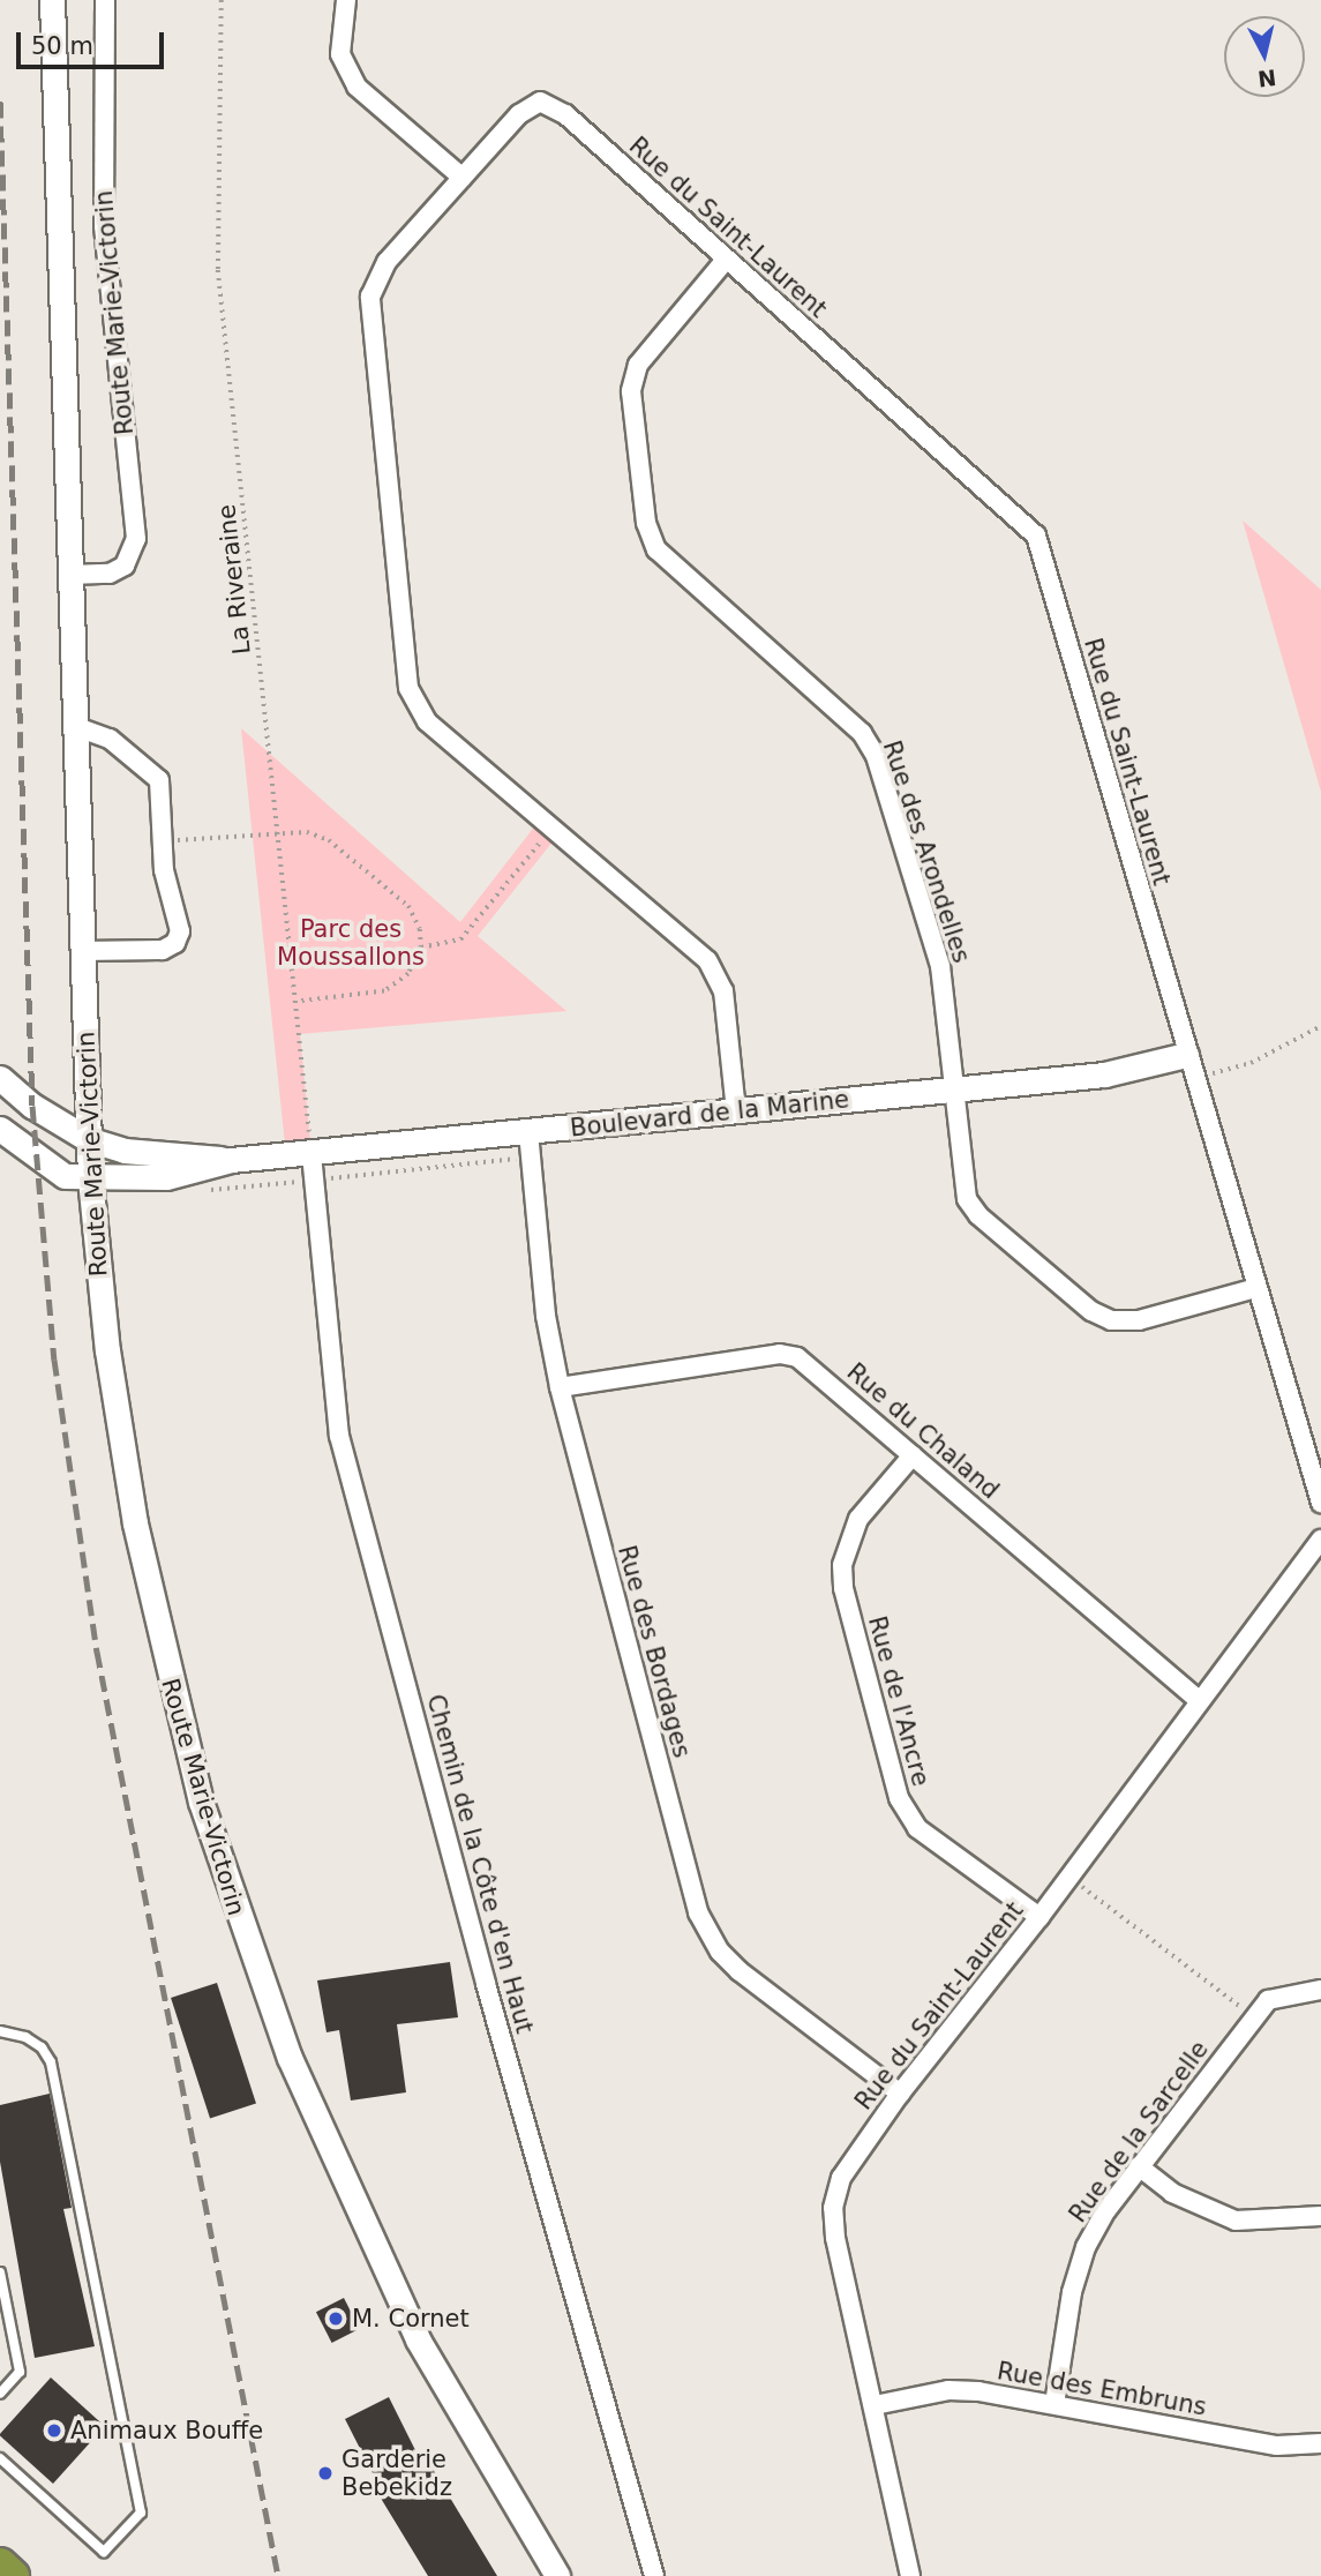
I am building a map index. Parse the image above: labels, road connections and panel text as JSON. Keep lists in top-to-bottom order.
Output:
{
  "streets": {
    "street": [
      "Rue du Saint-Laurent",
      "Route Marie-Victorin",
      "Rue des Arondelles",
      "Boulevard de la Marine",
      "Rue du Chaland",
      "Rue des Bordages",
      "Rue de l'Ancre",
      "Chemin de la Côte d'en Haut",
      "Rue de la Sarcelle",
      "Rue des Embruns"
    ],
    "path": ["La Riveraine"]
  },
  "crossings": [
    ["Rue du Saint-Laurent", "Rue des Arondelles"],
    ["Rue du Saint-Laurent", "Boulevard de la Marine"],
    ["Rue du Saint-Laurent", "Rue du Chaland"],
    ["Rue du Saint-Laurent", "Rue des Bordages"],
    ["Rue du Saint-Laurent", "Rue de l'Ancre"],
    ["Rue du Saint-Laurent", "Rue des Embruns"],
    ["Route Marie-Victorin", "Boulevard de la Marine"],
    ["La Riveraine", "Boulevard de la Marine"],
    ["La Riveraine", "Chemin de la Côte d'en Haut"],
    ["Rue des Arondelles", "Boulevard de la Marine"],
    ["Boulevard de la Marine", "Rue des Bordages"],
    ["Boulevard de la Marine", "Chemin de la Côte d'en Haut"],
    ["Rue du Chaland", "Rue des Bordages"],
    ["Rue du Chaland", "Rue de l'Ancre"],
    ["Rue de la Sarcelle", "Rue des Embruns"]
  ],
  "parks": ["Parc des Moussallons"],
  "places": ["M. Cornet", "Animaux Bouffe", "Garderie Bebekidz"],
  "scale_bar": "50 m",
  "north": "bottom"
}
